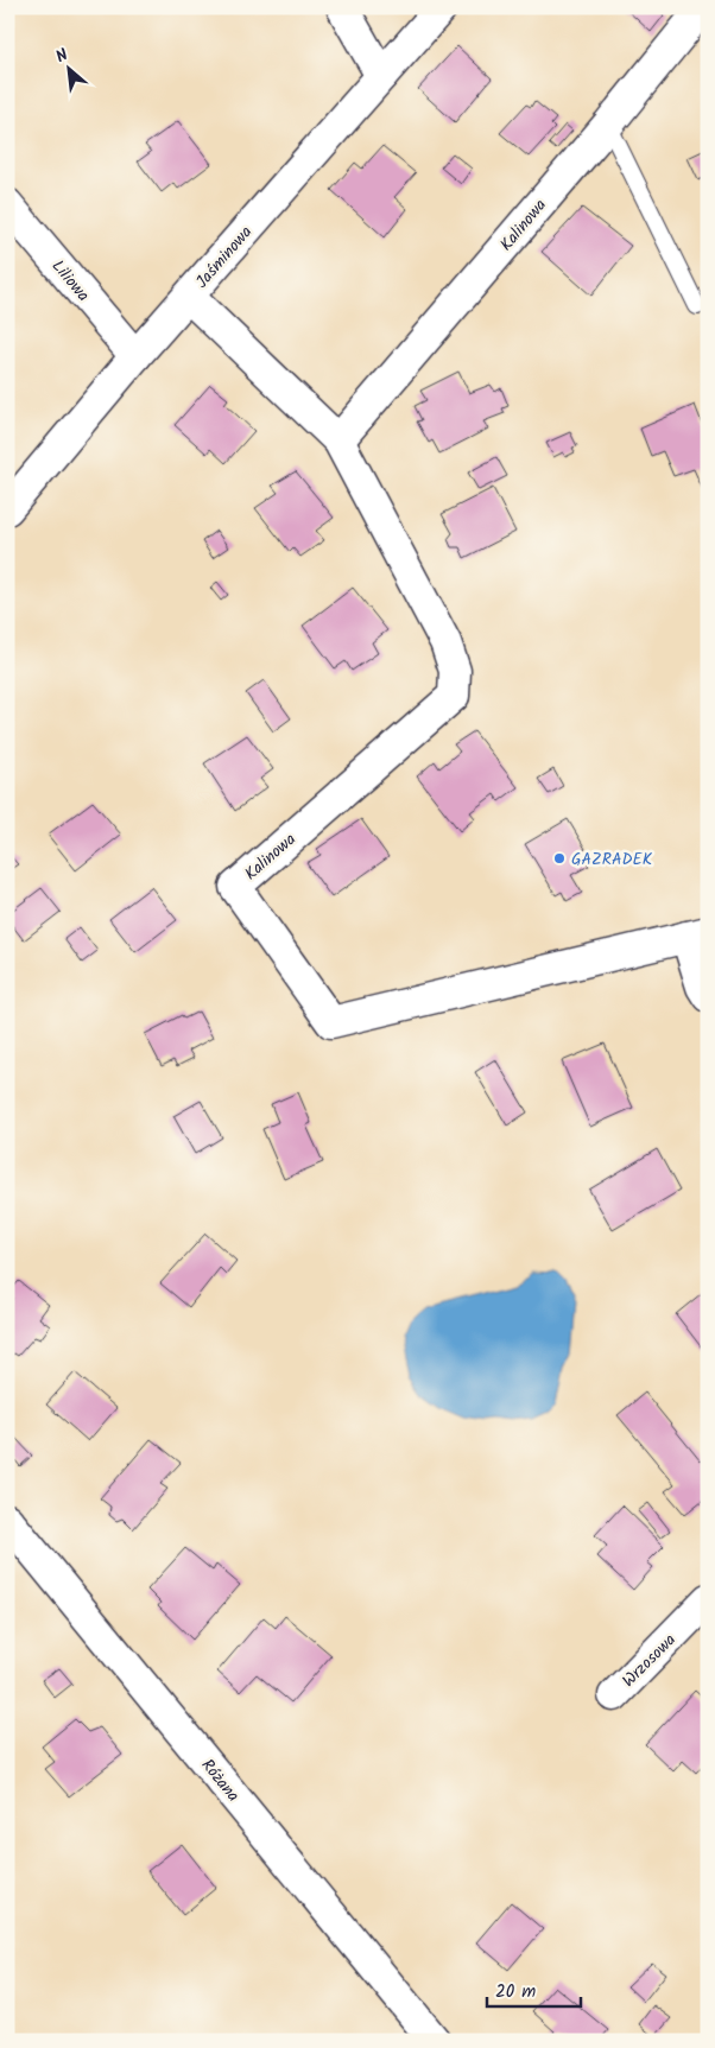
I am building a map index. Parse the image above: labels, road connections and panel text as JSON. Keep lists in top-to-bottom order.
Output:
{
  "streets": {
    "street": [
      "Kalinowa",
      "Jaśminowa",
      "Liliowa",
      "Wrzosowa",
      "Różana"
    ]
  },
  "crossings": [
    ["Kalinowa", "Jaśminowa"],
    ["Jaśminowa", "Liliowa"]
  ],
  "places": ["GAZRADEK"],
  "scale_bar": "20 m",
  "north": "top left"
}
